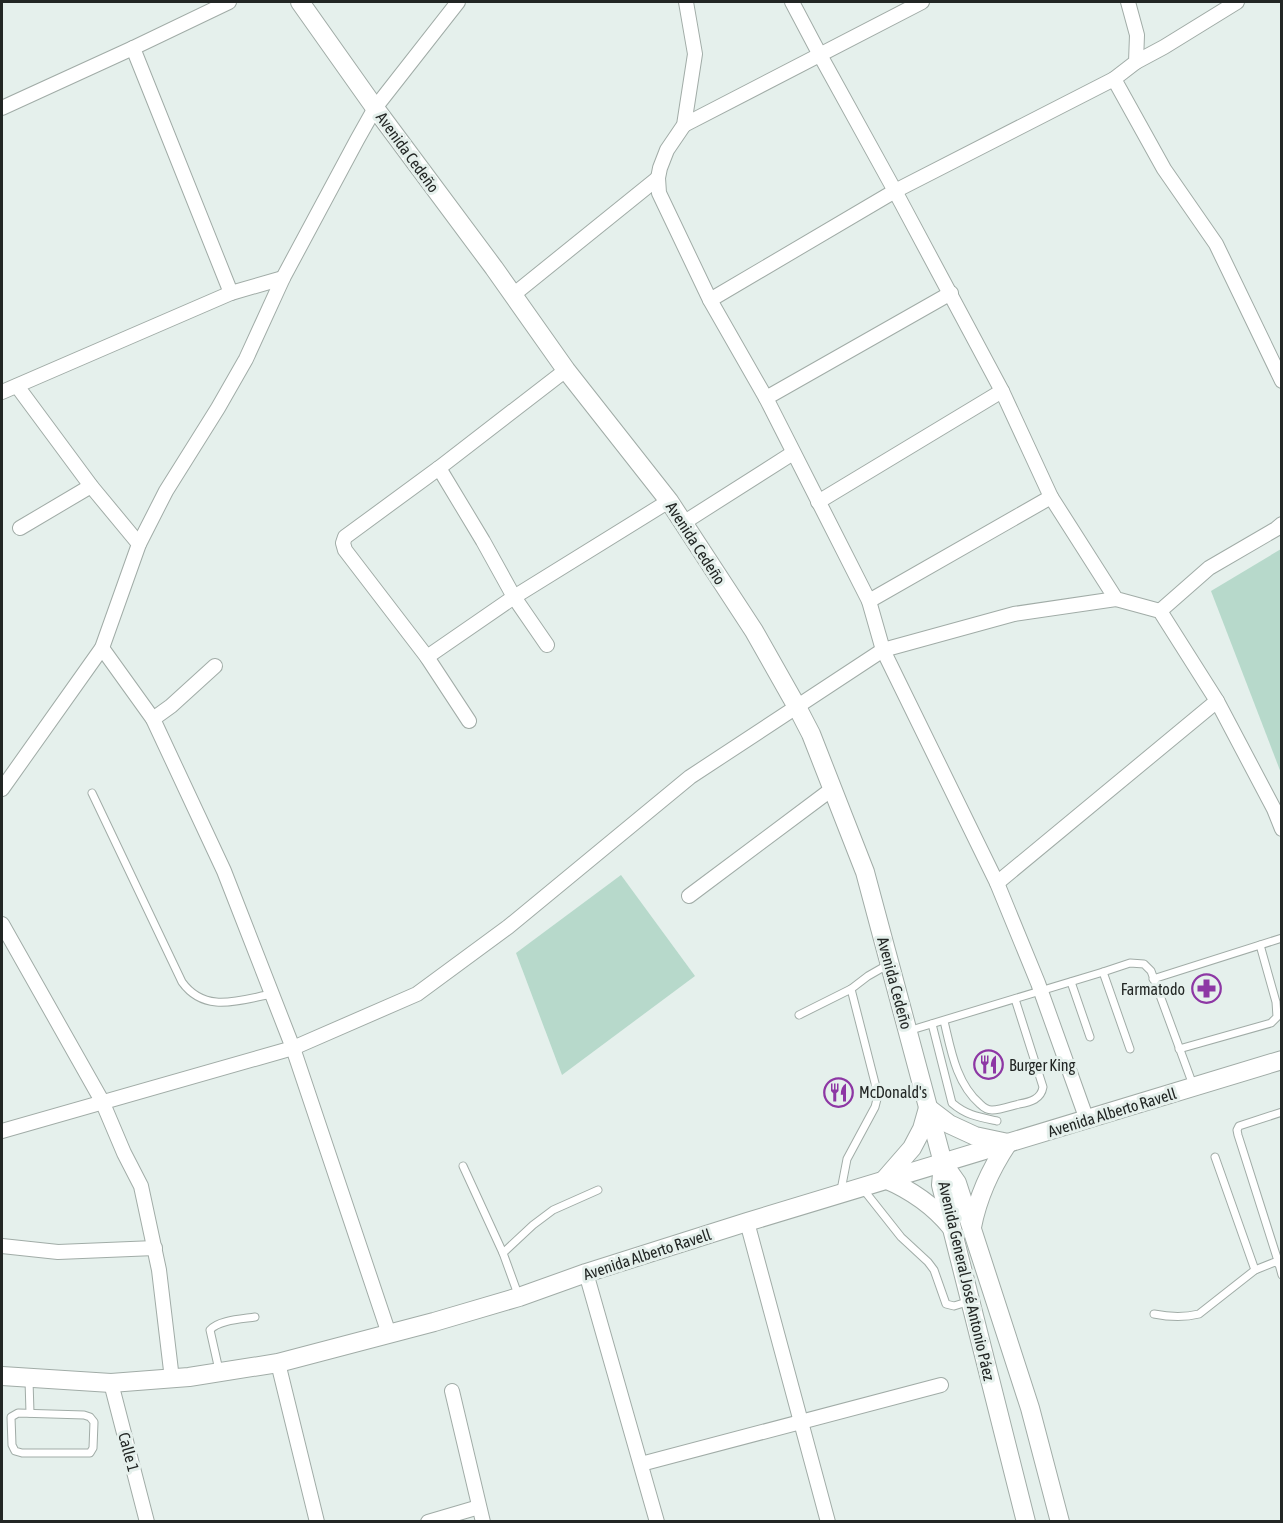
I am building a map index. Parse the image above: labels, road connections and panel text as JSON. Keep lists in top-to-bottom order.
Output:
{
  "streets": {
    "street": [
      "Avenida Cedeño",
      "Avenida Alberto Ravell",
      "Avenida General José Antonio Páez",
      "Calle 1"
    ]
  },
  "crossings": [
    ["Avenida Cedeño", "Avenida Alberto Ravell"],
    ["Avenida Cedeño", "Avenida General José Antonio Páez"],
    ["Avenida Alberto Ravell", "Avenida General José Antonio Páez"],
    ["Avenida Alberto Ravell", "Calle 1"]
  ],
  "places": {
    "pharmacy": ["Farmatodo"],
    "restaurant": ["Burger King", "McDonald's"]
  }
}
